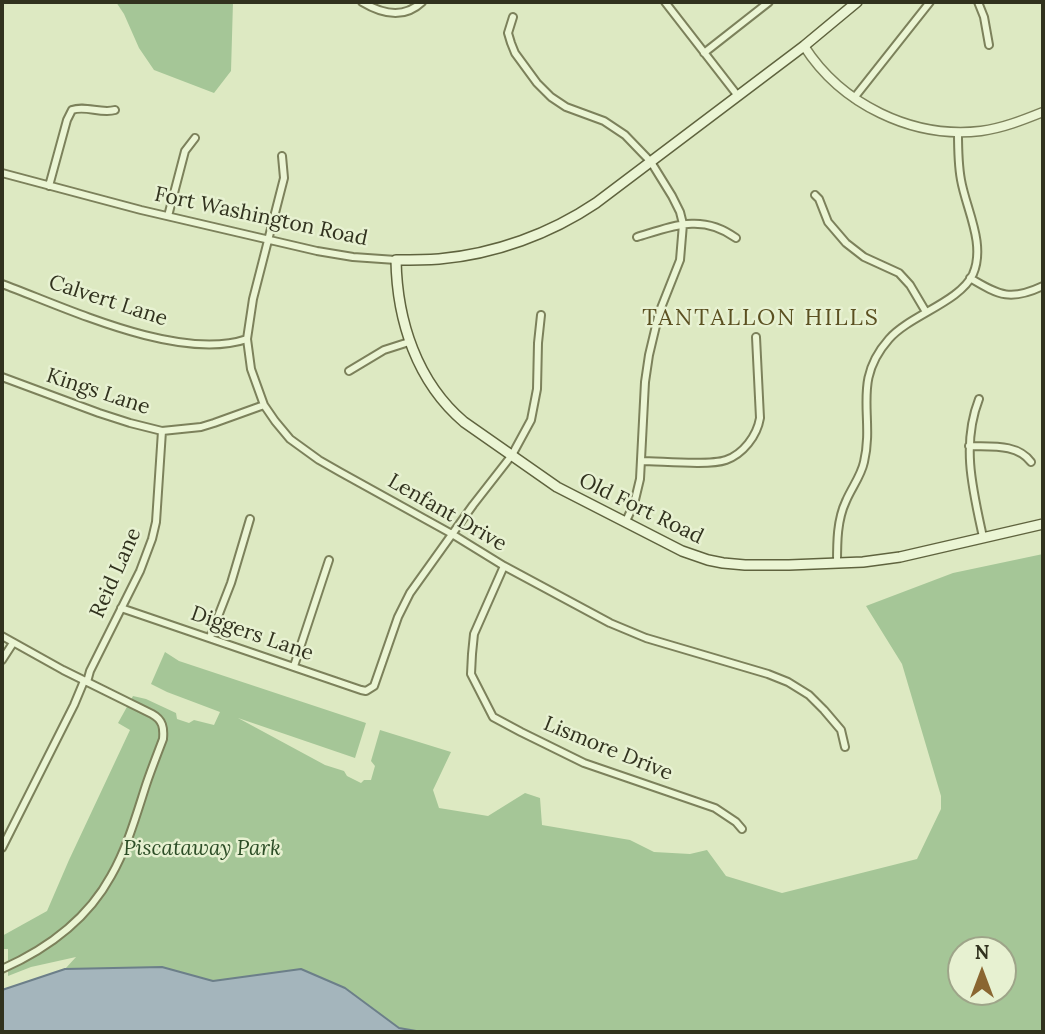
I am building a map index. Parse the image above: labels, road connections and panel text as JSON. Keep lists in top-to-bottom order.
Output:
{
  "streets": {
    "main road": ["Fort Washington Road", "Old Fort Road"],
    "street": [
      "Calvert Lane",
      "Kings Lane",
      "Lenfant Drive",
      "Reid Lane",
      "Diggers Lane",
      "Lismore Drive"
    ]
  },
  "crossings": [
    ["Fort Washington Road", "Old Fort Road"],
    ["Fort Washington Road", "Lenfant Drive"],
    ["Calvert Lane", "Lenfant Drive"],
    ["Kings Lane", "Lenfant Drive"],
    ["Kings Lane", "Reid Lane"],
    ["Lenfant Drive", "Diggers Lane"],
    ["Lenfant Drive", "Lismore Drive"],
    ["Reid Lane", "Diggers Lane"]
  ],
  "districts": ["TANTALLON HILLS"],
  "parks": ["Piscataway Park"],
  "north": "top"
}
